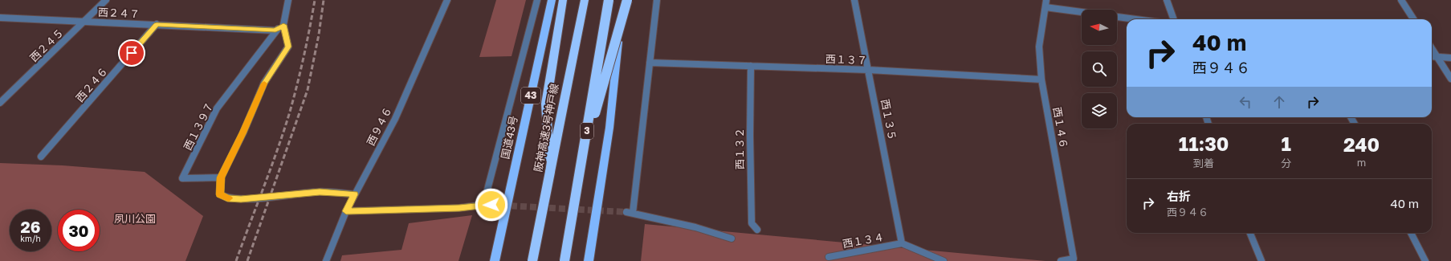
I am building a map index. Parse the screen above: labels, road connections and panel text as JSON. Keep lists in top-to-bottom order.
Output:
{
  "streets": {
    "highway": [
      "43",
      "阪神高速3号神戸線",
      "3",
      "国道43号"
    ],
    "street": [
      "西２４７",
      "西２４５",
      "西１３７",
      "西２４６",
      "西１３５",
      "西１３９７",
      "西９４６",
      "西１４６",
      "西１３２",
      "西１３４"
    ]
  },
  "crossings": [
    ["西２４７", "西２４５"],
    ["西２４７", "西２４６"],
    ["西２４７", "西１３９７"],
    ["西１３７", "西１３５"],
    ["西１３７", "西１４６"],
    ["西１３７", "西１３２"],
    ["西１３５", "西１３４"]
  ],
  "parks": ["夙川公園"],
  "north": "left",
  "page": {
    "turn": ["40 m", "西９４６"],
    "eta": [
      "11:30",
      "到着",
      "1",
      "分",
      "240",
      "m"
    ],
    "list": [
      {
        "name": "右折",
        "note": "西９４６",
        "value": "40 m"
      }
    ],
    "speed": "26 km/h",
    "limit": "30"
  }
}
